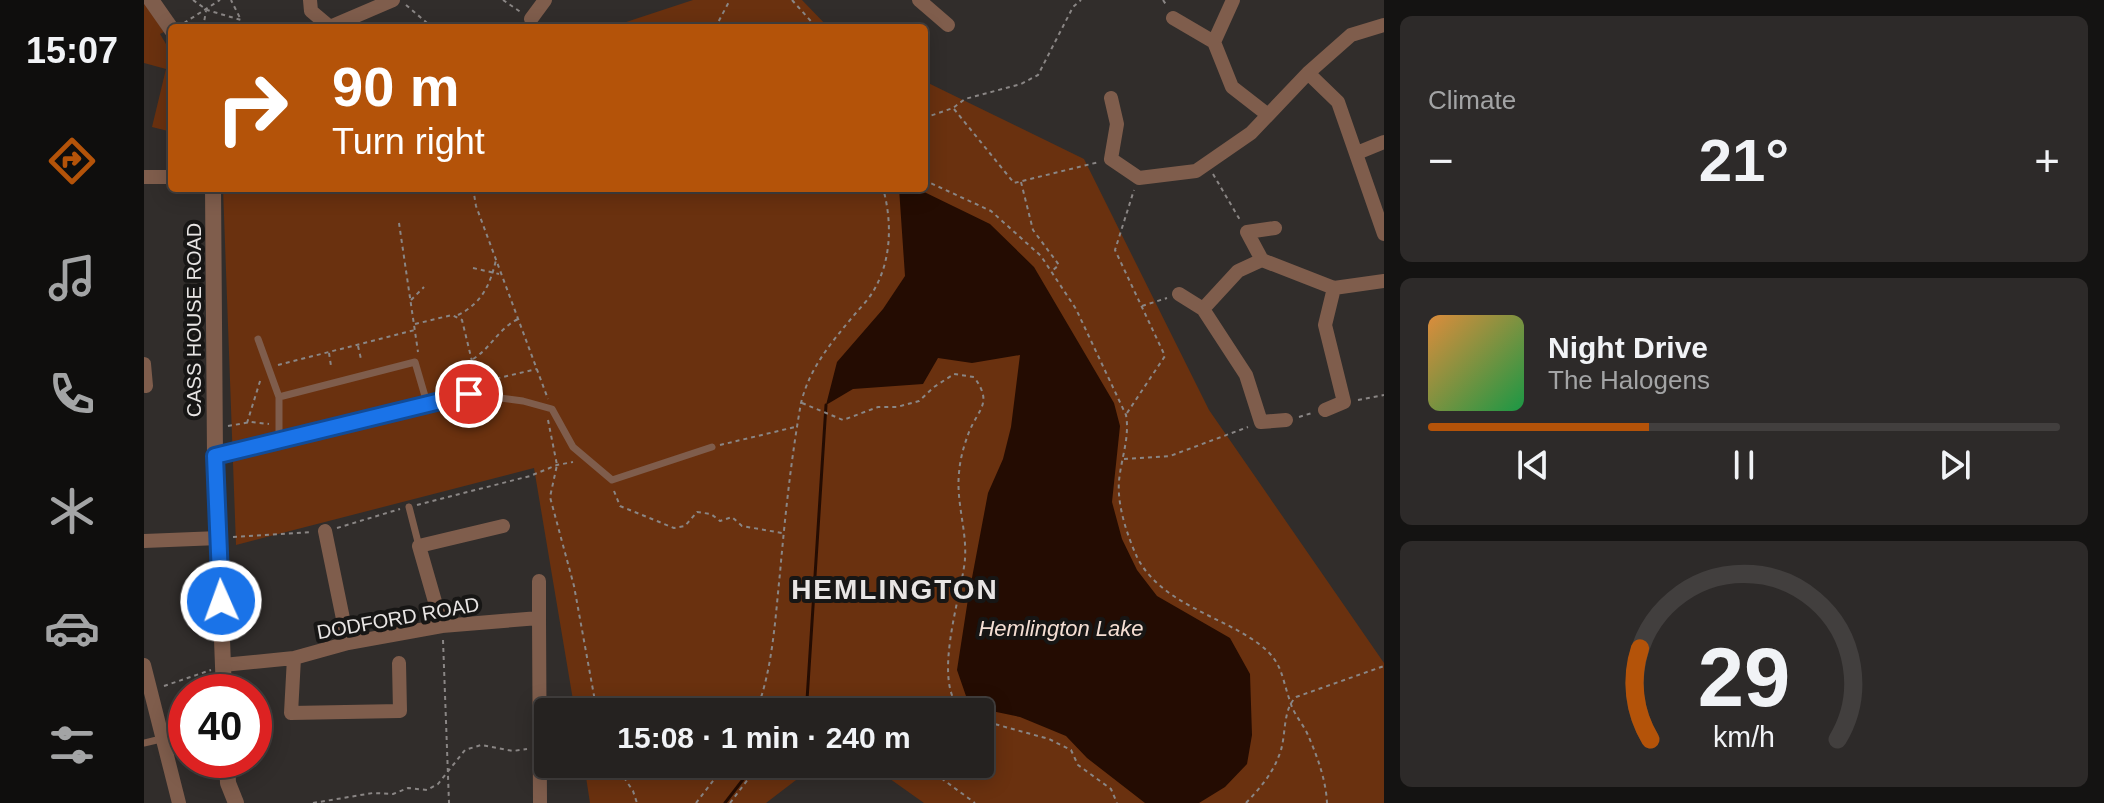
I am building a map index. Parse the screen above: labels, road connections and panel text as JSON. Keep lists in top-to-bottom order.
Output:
{
  "streets": {
    "street": ["CASS HOUSE ROAD", "DODFORD ROAD"]
  },
  "crossings": [
    ["CASS HOUSE ROAD", "DODFORD ROAD"]
  ],
  "districts": ["HEMLINGTON"],
  "water": ["Hemlington Lake"],
  "page": {
    "tabs": "15:07",
    "tile": "Climate",
    "turn": ["90 m", "Turn right"],
    "heat": ["−", "21°", "+"],
    "song": ["Night Drive", "The Halogens"],
    "limit": "40",
    "trip": "15:08 · 1 min · 240 m",
    "gauge": ["29", "km/h"]
  }
}
